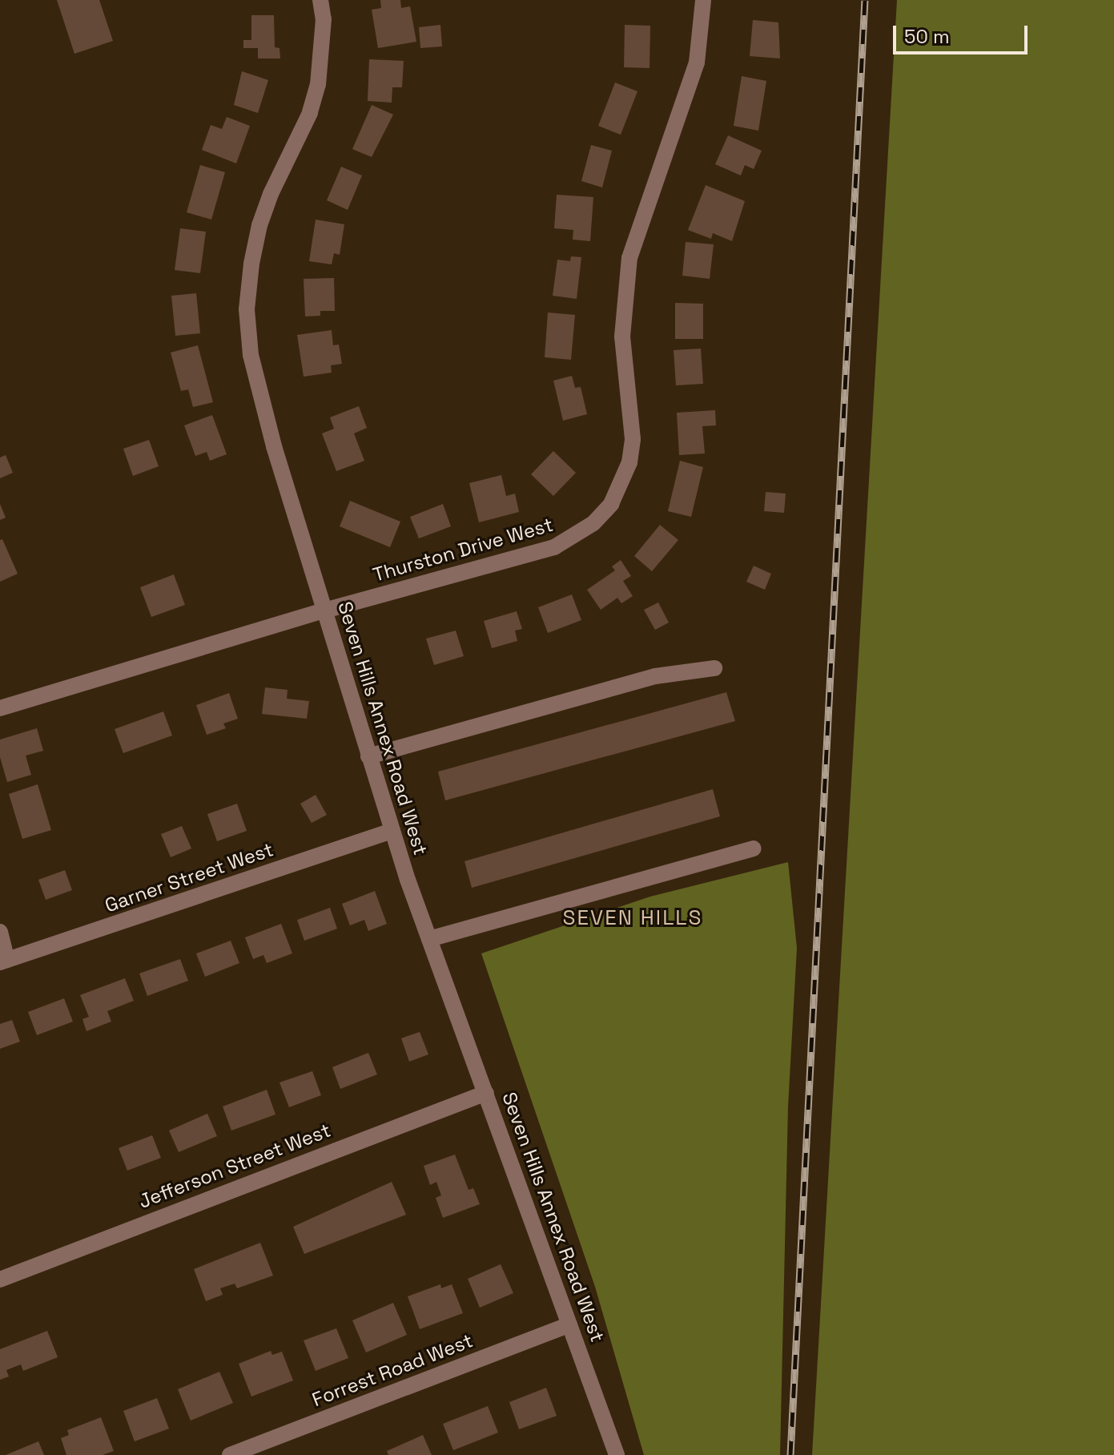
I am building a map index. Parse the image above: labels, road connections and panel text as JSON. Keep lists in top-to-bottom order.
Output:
{
  "streets": {
    "street": [
      "Thurston Drive West",
      "Seven Hills Annex Road West",
      "Garner Street West",
      "Jefferson Street West",
      "Forrest Road West"
    ]
  },
  "crossings": [
    ["Thurston Drive West", "Seven Hills Annex Road West"],
    ["Seven Hills Annex Road West", "Garner Street West"],
    ["Seven Hills Annex Road West", "Jefferson Street West"],
    ["Seven Hills Annex Road West", "Forrest Road West"]
  ],
  "districts": ["SEVEN HILLS"],
  "scale_bar": "50 m"
}
